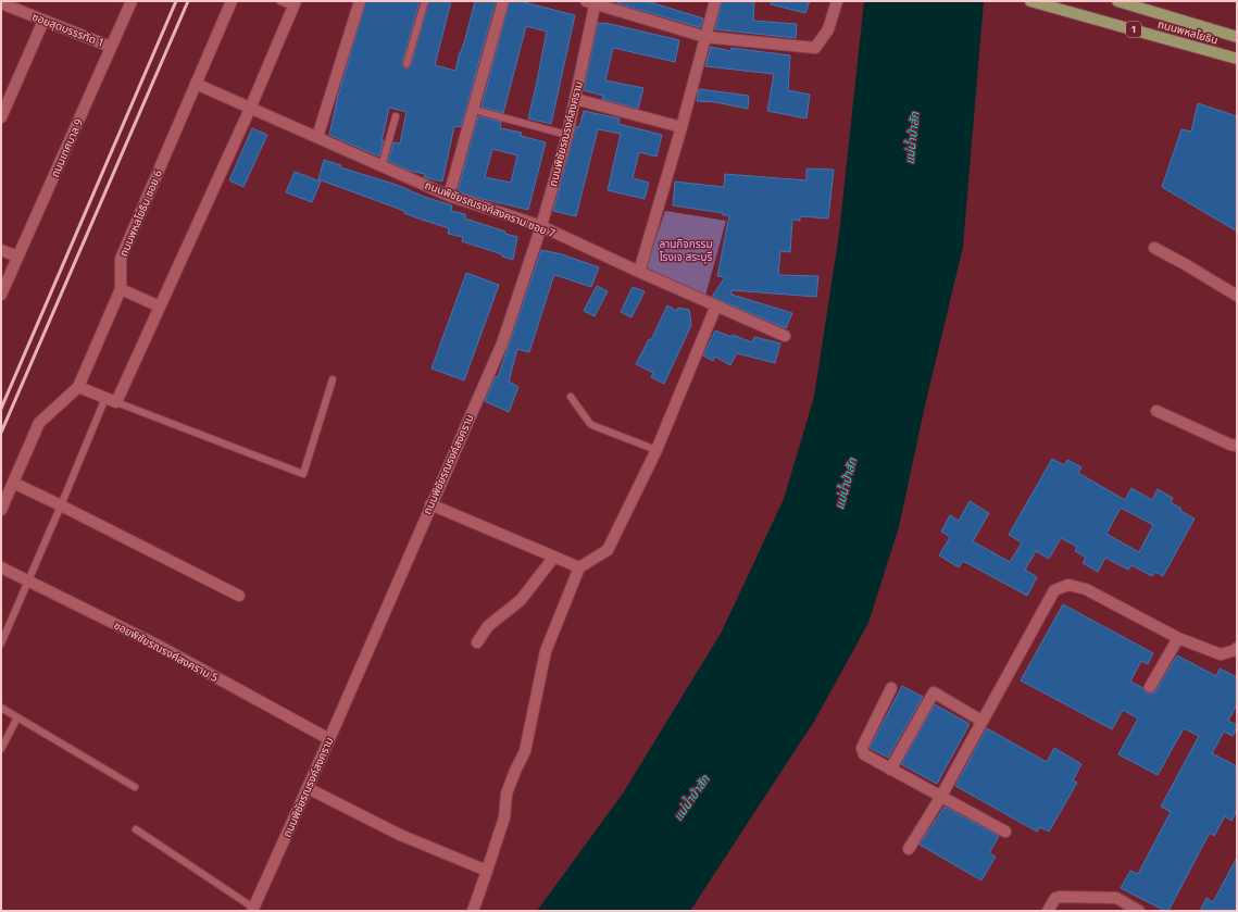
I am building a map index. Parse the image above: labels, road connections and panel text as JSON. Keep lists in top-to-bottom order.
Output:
{
  "streets": {
    "main road": ["1", "ถนนพหลโยธิน"],
    "street": [
      "ซอยสุดบรรรทัด 1",
      "ถนนพิชัยรณรงค์สงคราม",
      "ถนนเทศบาล 9",
      "ถนนพิชัยรณรงค์สงคราม ซอย 7",
      "ถนนพหลโยธิน ซอย 6",
      "ซอยพิชัยรณรงค์สงคราม 5"
    ]
  },
  "crossings": [
    ["ซอยสุดบรรรทัด 1", "ถนนเทศบาล 9"],
    ["ถนนพิชัยรณรงค์สงคราม", "ถนนพิชัยรณรงค์สงคราม ซอย 7"],
    ["ถนนพิชัยรณรงค์สงคราม", "ซอยพิชัยรณรงค์สงคราม 5"],
    ["ถนนพิชัยรณรงค์สงคราม ซอย 7", "ถนนพหลโยธิน ซอย 6"]
  ],
  "water": ["แม่น้ำป่าสัก"],
  "parks": ["ลานกิจกรรม โรงเจ สระบุรี"]
}
